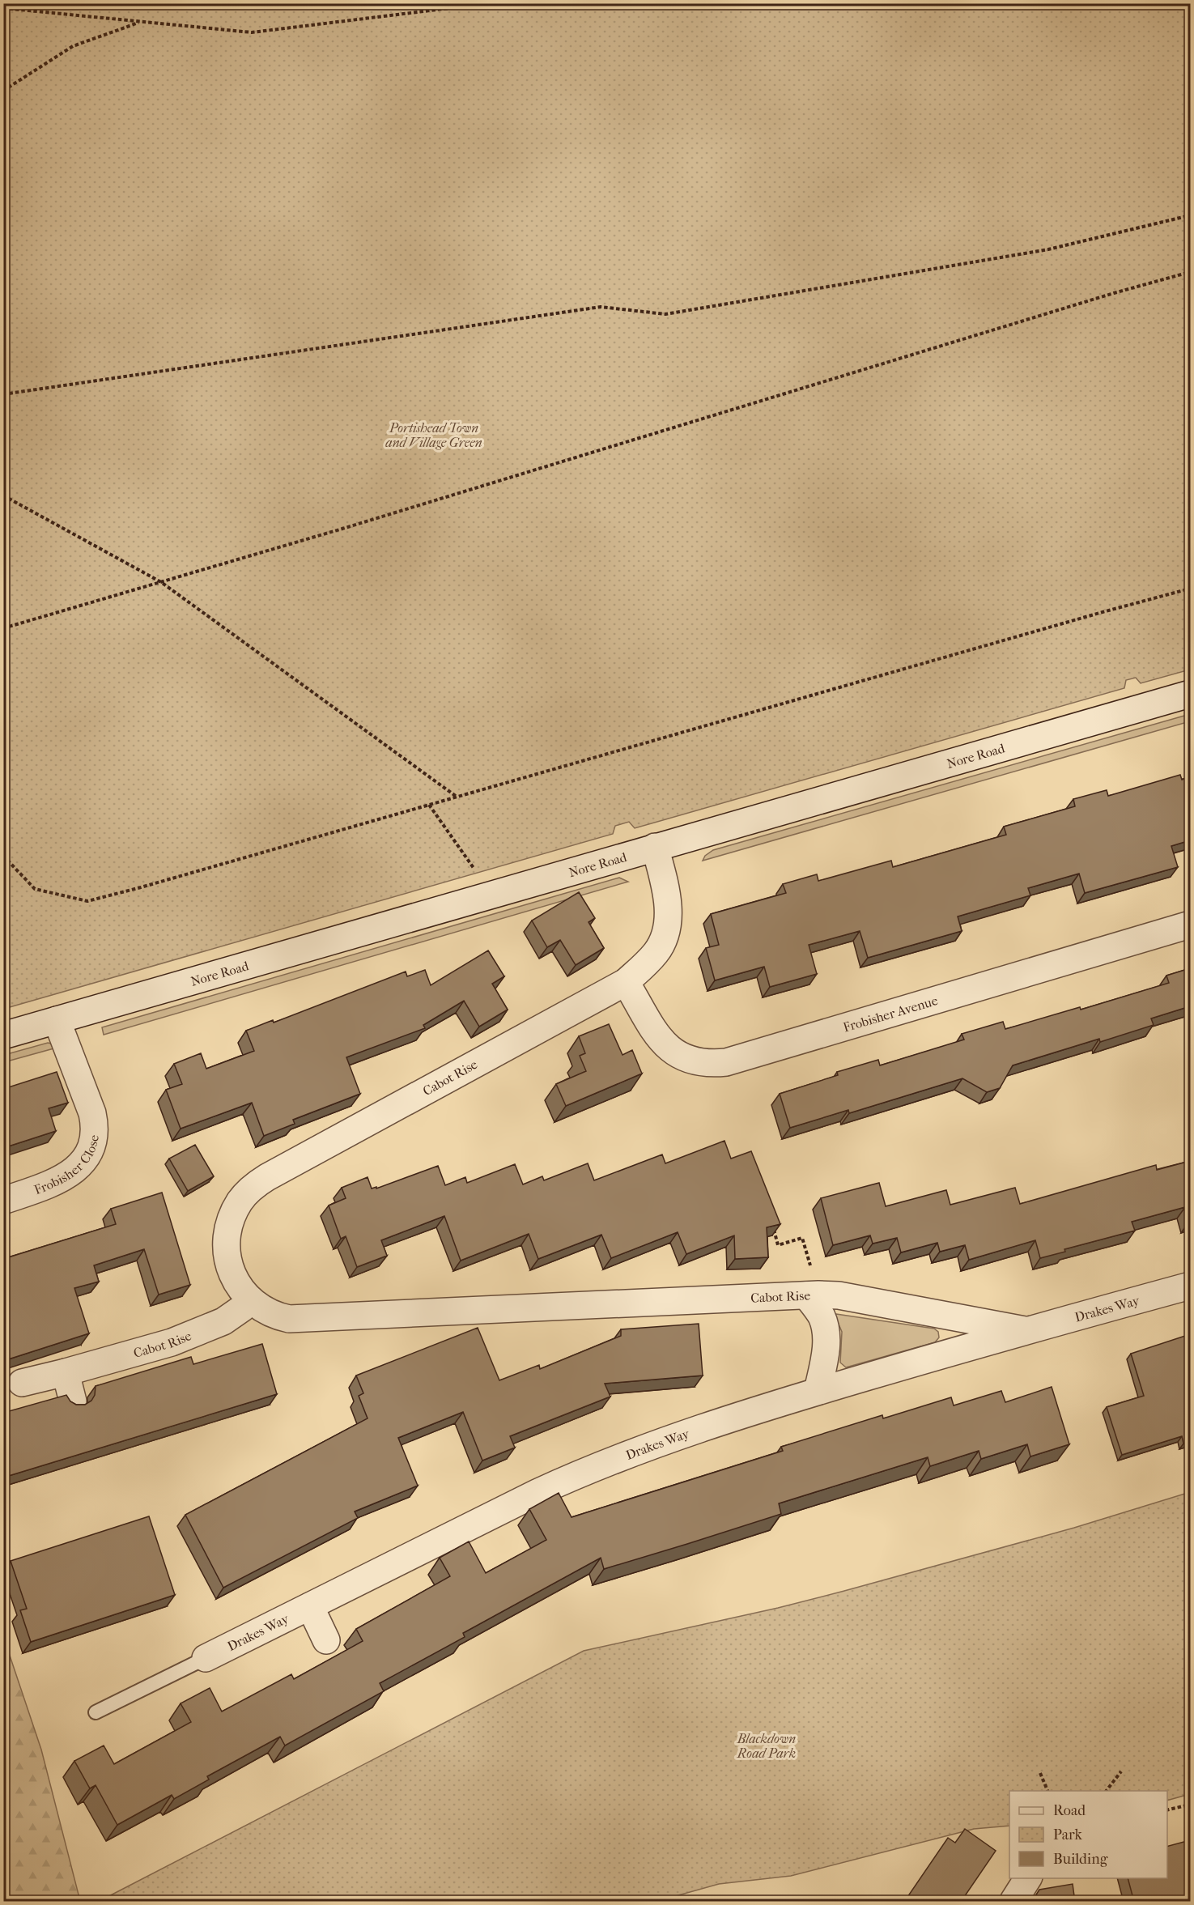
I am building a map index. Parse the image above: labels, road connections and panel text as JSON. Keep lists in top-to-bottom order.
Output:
{
  "streets": {
    "street": [
      "Nore Road",
      "Frobisher Avenue",
      "Cabot Rise",
      "Frobisher Close",
      "Drakes Way"
    ]
  },
  "crossings": [
    ["Nore Road", "Cabot Rise"],
    ["Nore Road", "Frobisher Close"],
    ["Frobisher Avenue", "Cabot Rise"],
    ["Cabot Rise", "Drakes Way"]
  ],
  "parks": ["Portishead Town and Village Green", "Blackdown Road Park"],
  "legend": ["Road", "Park", "Building"]
}
